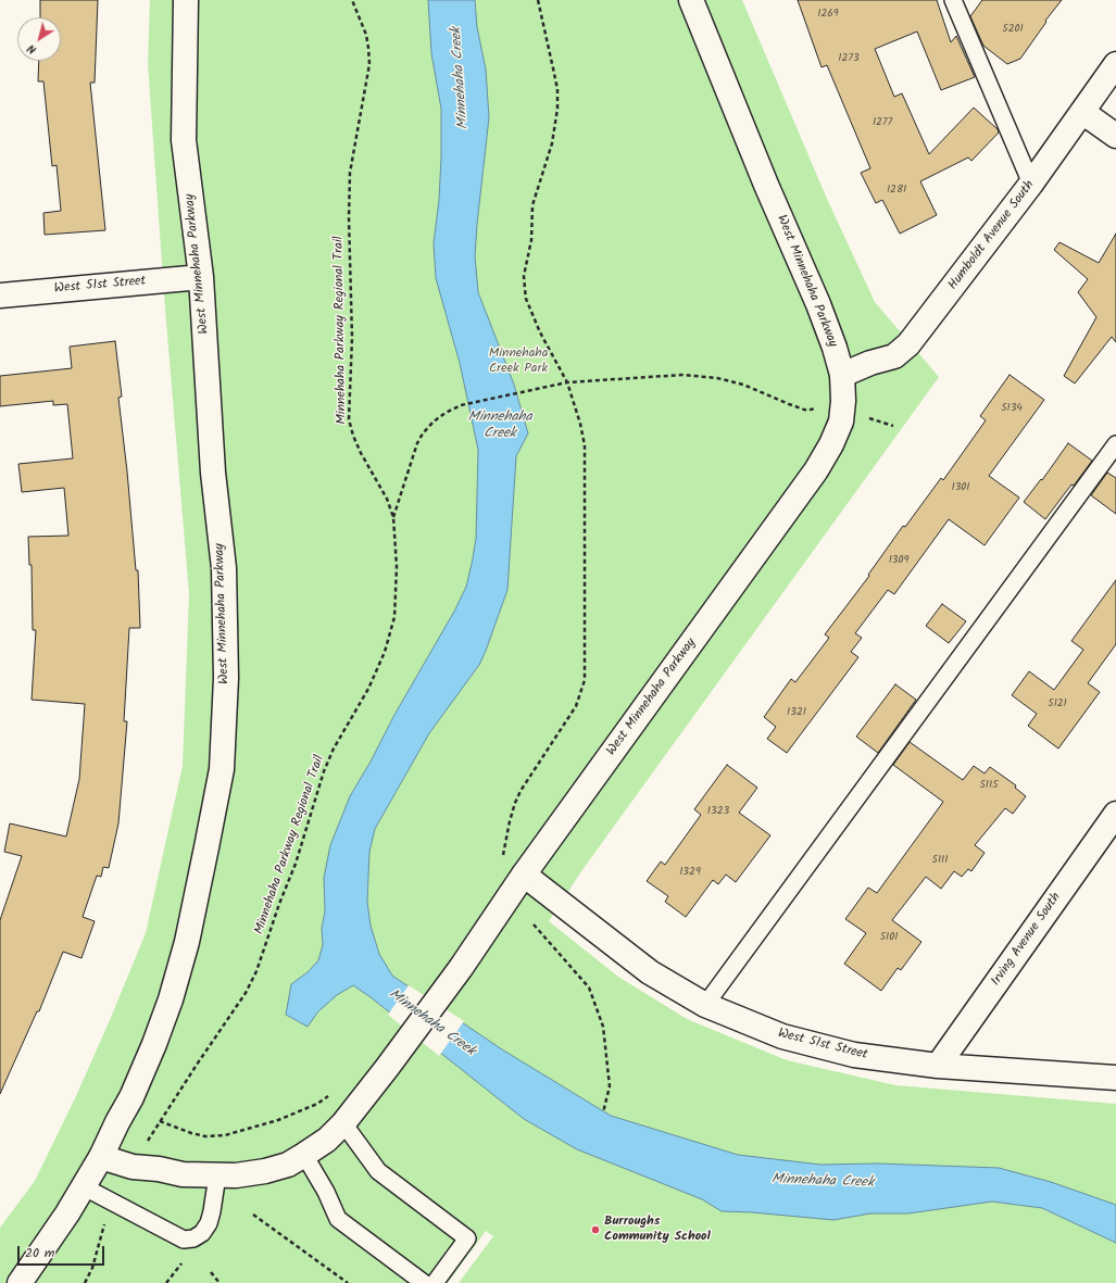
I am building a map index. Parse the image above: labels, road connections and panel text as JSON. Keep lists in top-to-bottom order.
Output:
{
  "streets": {
    "street": [
      "Humboldt Avenue South",
      "West Minnehaha Parkway",
      "West 51st Street",
      "Irving Avenue South"
    ],
    "path": ["Minnehaha Parkway Regional Trail"]
  },
  "crossings": [
    ["Humboldt Avenue South", "West Minnehaha Parkway"],
    ["West Minnehaha Parkway", "West 51st Street"],
    ["West 51st Street", "Irving Avenue South"]
  ],
  "water": ["Minnehaha Creek"],
  "parks": ["Minnehaha Creek Park"],
  "places": ["Burroughs Community School"],
  "house_numbers": [
    "1269",
    "5201",
    "1273",
    "1277",
    "1281",
    "5134",
    "1301",
    "1309",
    "5121",
    "1321",
    "5115",
    "1323",
    "5111",
    "1329",
    "5101"
  ],
  "scale_bar": "20 m",
  "north": "bottom left"
}
